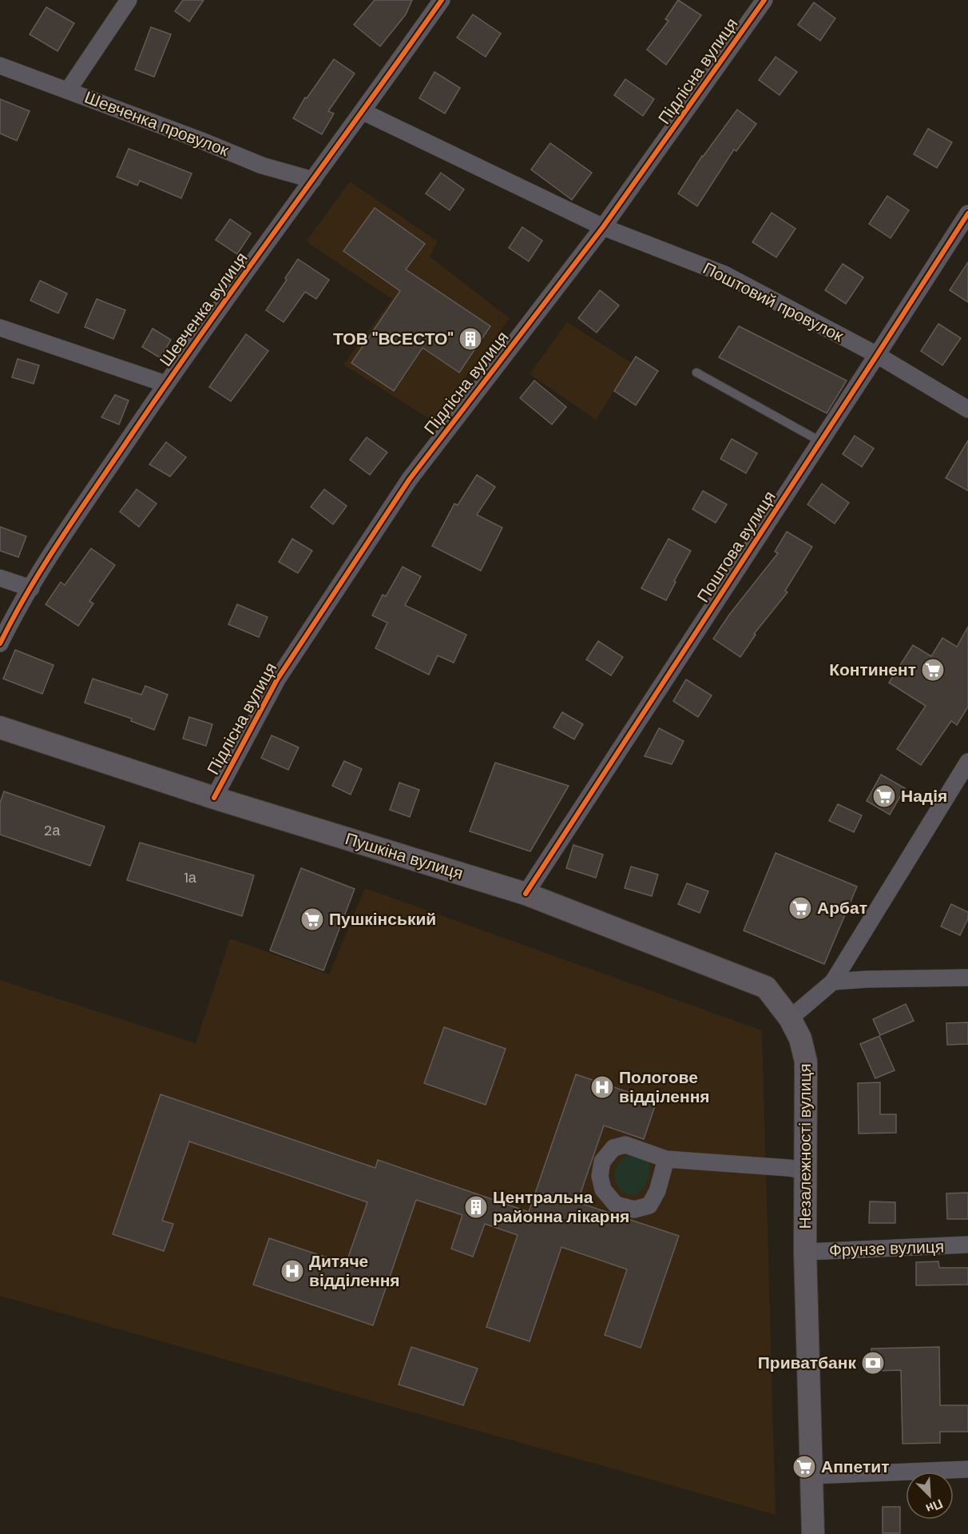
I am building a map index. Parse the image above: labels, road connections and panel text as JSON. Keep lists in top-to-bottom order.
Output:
{
  "streets": {
    "main road": ["Пушкіна вулиця", "Незалежності вулиця"],
    "street": [
      "Підлісна вулиця",
      "Шевченка провулок",
      "Поштовий провулок",
      "Шевченка вулиця",
      "Поштова вулиця",
      "Фрунзе вулиця"
    ]
  },
  "crossings": [
    ["Підлісна вулиця", "Поштовий провулок"],
    ["Підлісна вулиця", "Пушкіна вулиця"],
    ["Шевченка провулок", "Шевченка вулиця"],
    ["Поштовий провулок", "Шевченка вулиця"],
    ["Поштовий провулок", "Поштова вулиця"],
    ["Поштова вулиця", "Пушкіна вулиця"],
    ["Пушкіна вулиця", "Незалежності вулиця"],
    ["Незалежності вулиця", "Фрунзе вулиця"]
  ],
  "places": {
    "building": ["ТОВ \"ВСЕСТО\"", "Центральна районна лікарня"],
    "supermarket": [
      "Континент",
      "Надiя",
      "Арбат",
      "Пушкінський",
      "Аппетит"
    ],
    "hospital": ["Пологове відділення", "Дитяче відділення"],
    "bank": ["Приватбанк"]
  },
  "house_numbers": ["2а", "1а"],
  "north": "bottom right"
}
